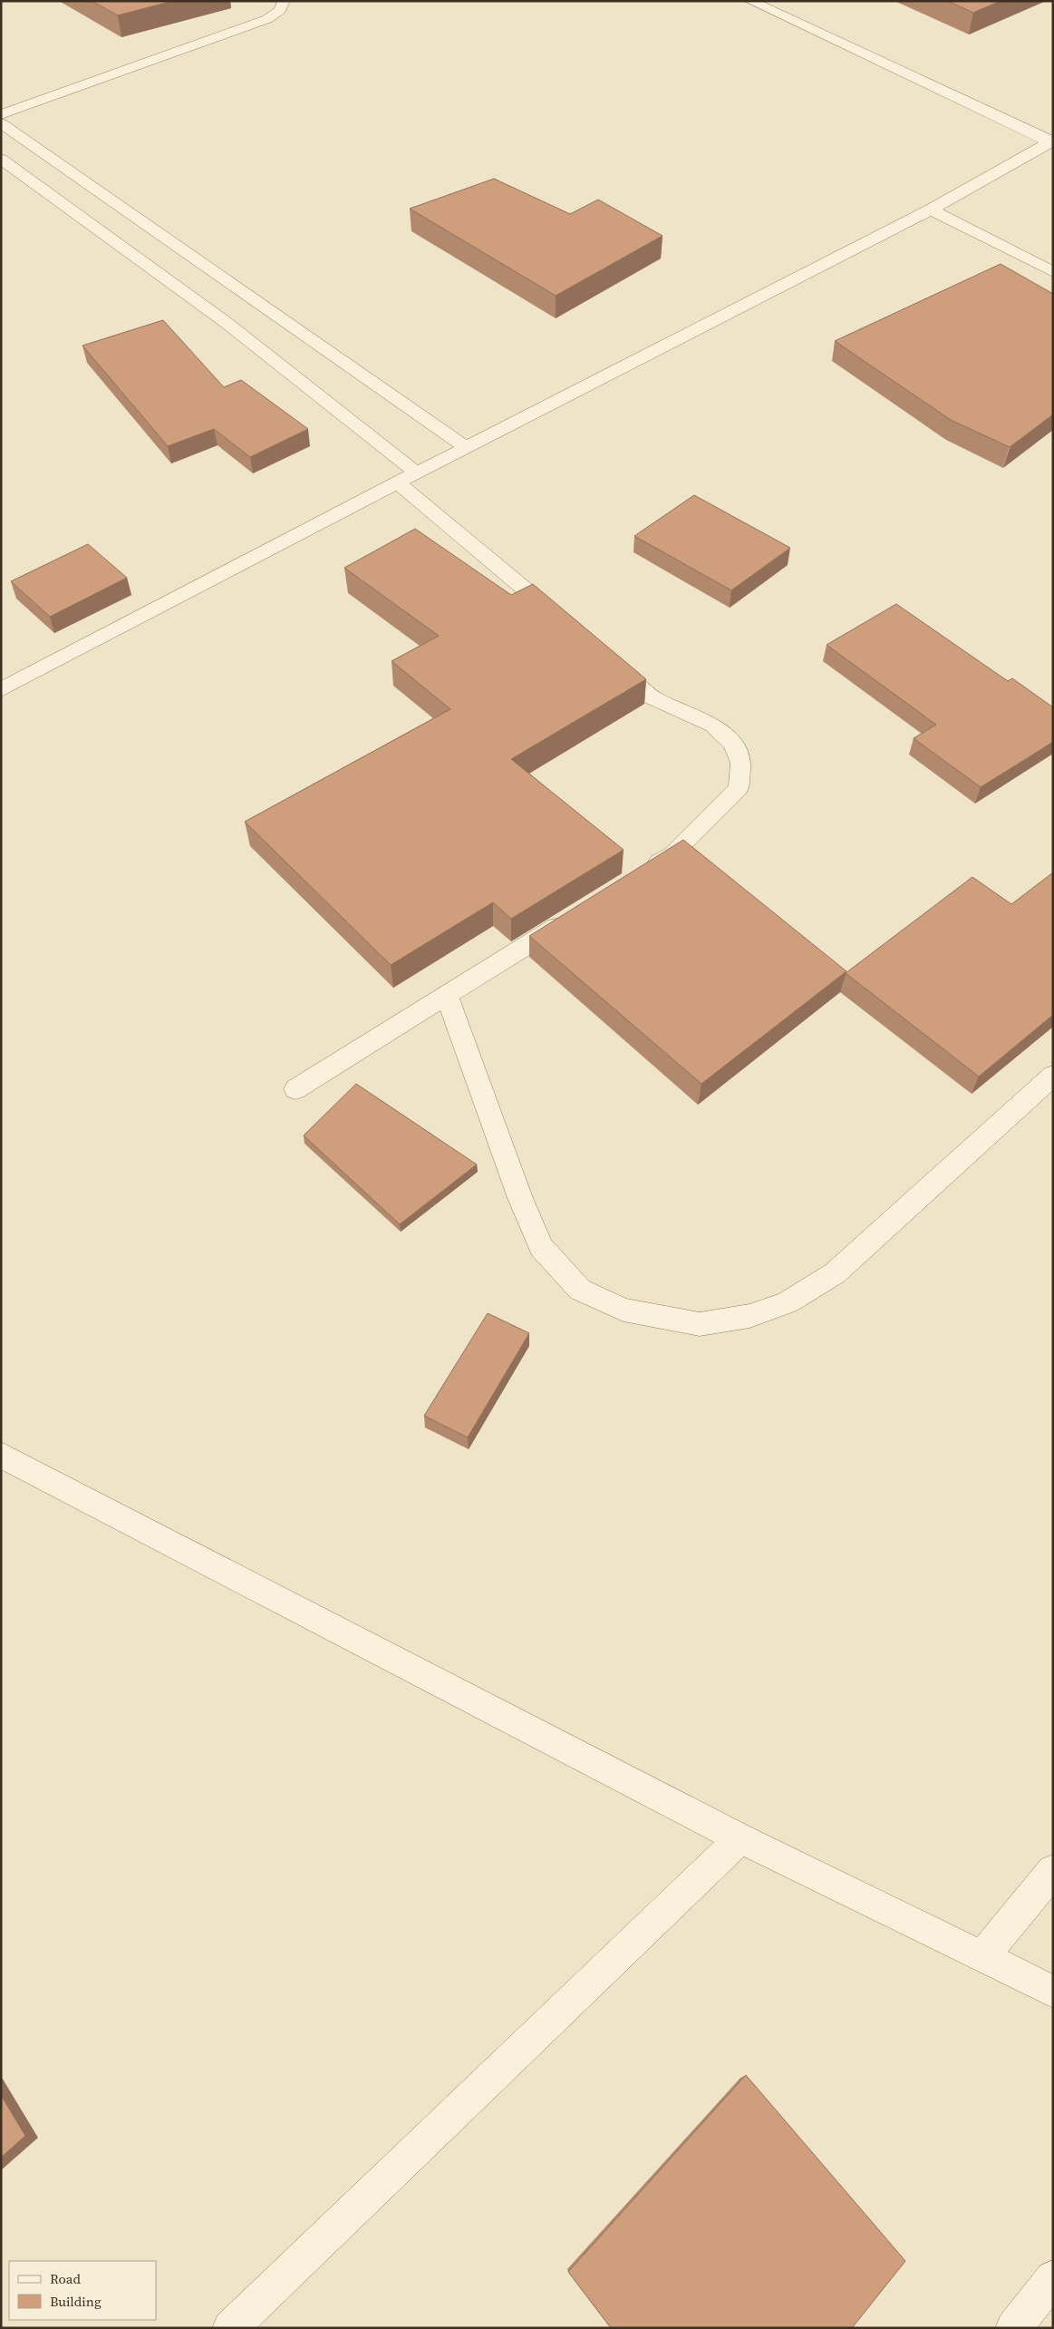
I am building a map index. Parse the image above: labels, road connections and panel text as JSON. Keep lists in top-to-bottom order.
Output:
{
  "legend": ["Road", "Building"]
}
